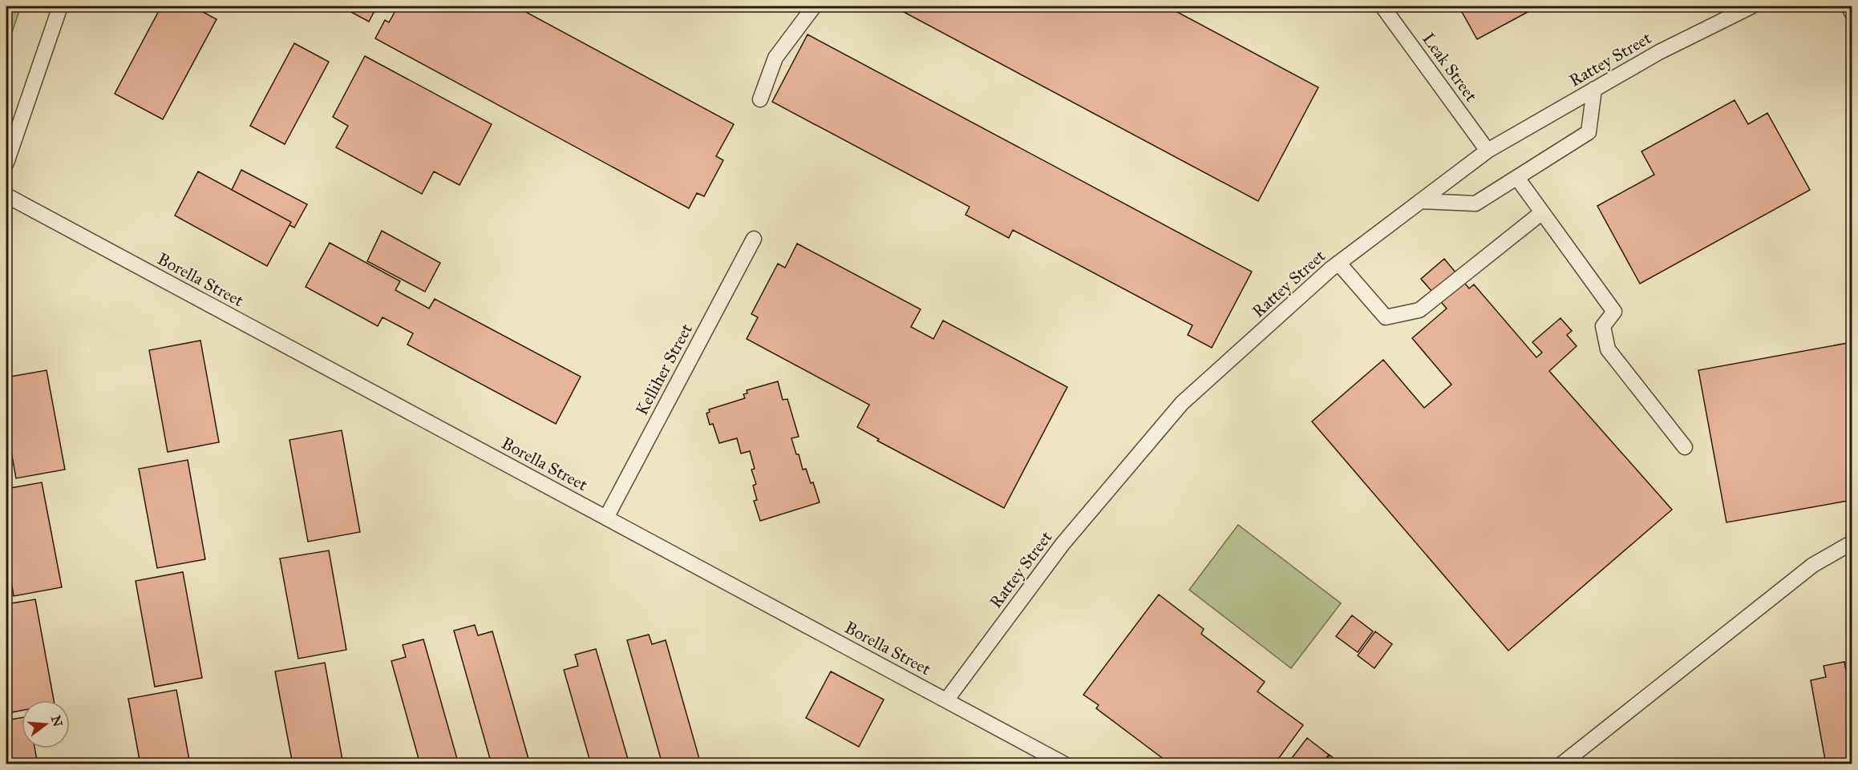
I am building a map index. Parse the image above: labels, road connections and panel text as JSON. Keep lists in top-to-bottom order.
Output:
{
  "streets": {
    "lane": [
      "Rattey Street",
      "Leak Street",
      "Borella Street",
      "Kelliher Street"
    ]
  },
  "crossings": [
    ["Rattey Street", "Leak Street"],
    ["Rattey Street", "Borella Street"],
    ["Borella Street", "Kelliher Street"]
  ],
  "north": "right"
}
